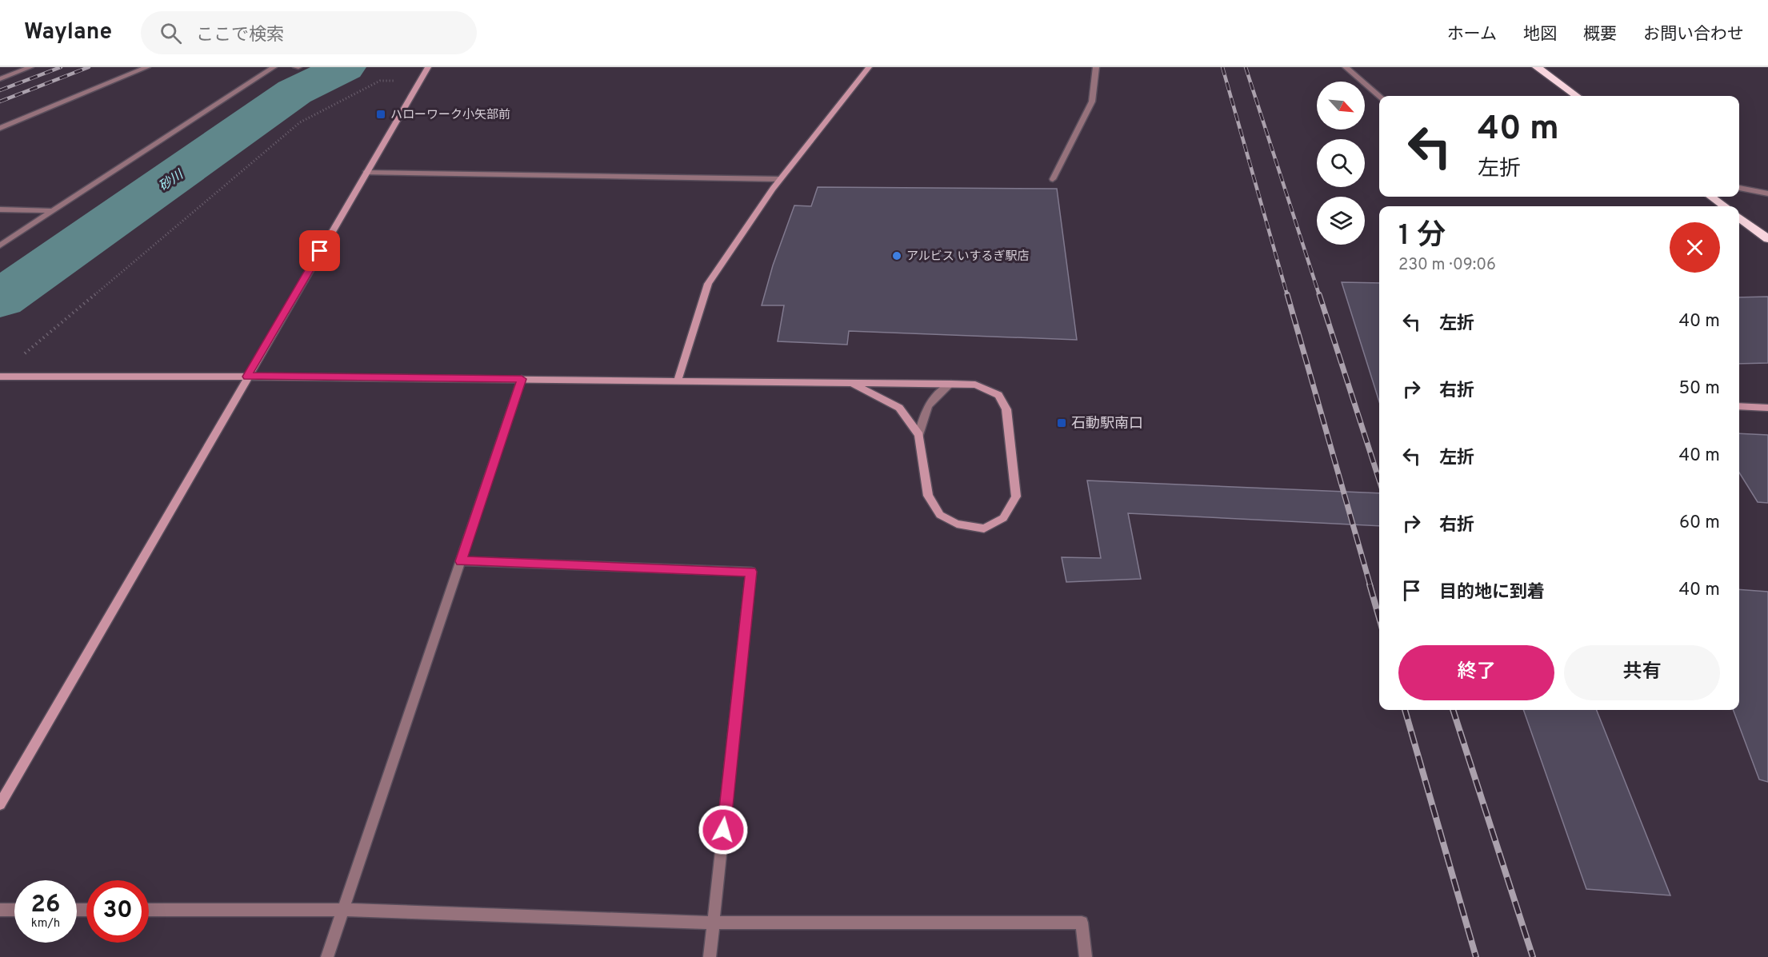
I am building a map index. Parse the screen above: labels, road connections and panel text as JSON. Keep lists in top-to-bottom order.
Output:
{
  "water": ["砂川"],
  "places": {
    "transit": ["ハローワーク小矢部前", "石動駅南口"],
    "other": ["アルビス いするぎ駅店"]
  },
  "north": "bottom right",
  "page": {
    "header": "Waylane",
    "search": "ここで検索",
    "nav": [
      "ホーム",
      "地図",
      "概要",
      "お問い合わせ"
    ],
    "turn": ["40 m", "左折"],
    "heading": ["1 分", "230 m · 09:06"],
    "list": [
      {
        "name": "左折",
        "value": "40 m"
      },
      {
        "name": "右折",
        "value": "50 m"
      },
      {
        "name": "左折",
        "value": "40 m"
      },
      {
        "name": "右折",
        "value": "60 m"
      },
      {
        "name": "目的地に到着",
        "value": "40 m"
      }
    ],
    "buttons": ["終了", "共有"],
    "speed": "26 km/h",
    "limit": "30"
  }
}
